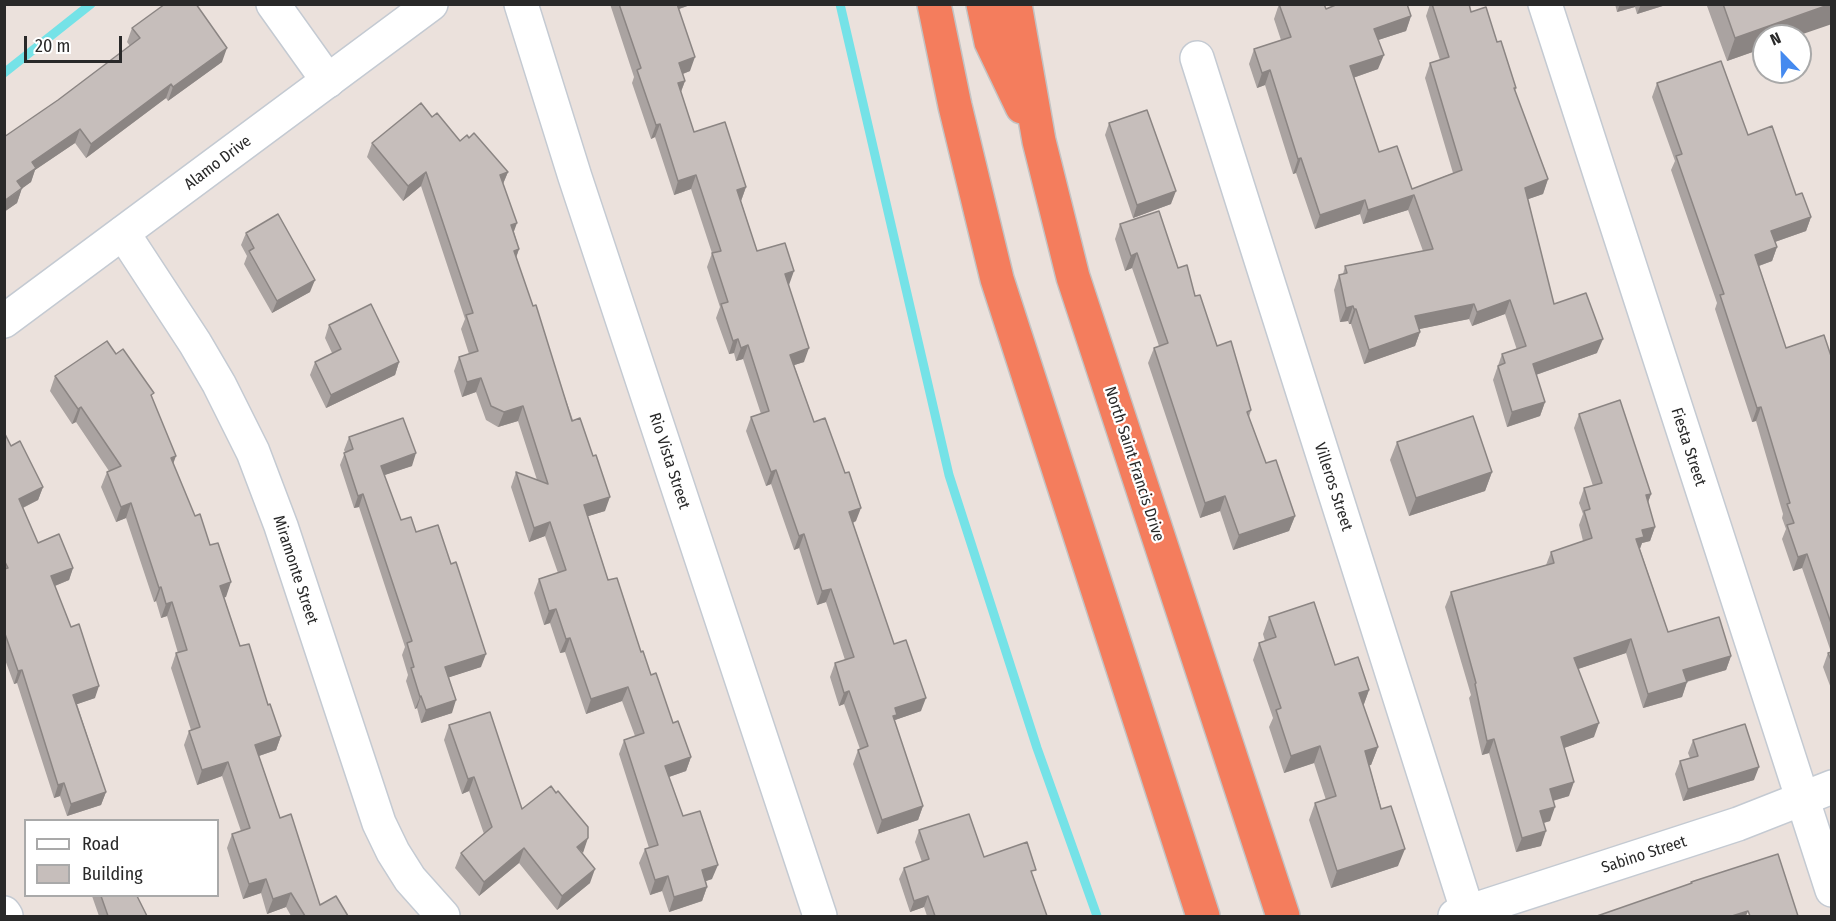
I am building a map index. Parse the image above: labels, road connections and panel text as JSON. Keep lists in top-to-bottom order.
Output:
{
  "streets": {
    "highway": ["North Saint Francis Drive"],
    "street": [
      "Alamo Drive",
      "Fiesta Street",
      "Rio Vista Street",
      "Villeros Street",
      "Miramonte Street",
      "Sabino Street"
    ]
  },
  "crossings": [
    ["Alamo Drive", "Miramonte Street"],
    ["Fiesta Street", "Sabino Street"],
    ["Villeros Street", "Sabino Street"]
  ],
  "legend": ["Road", "Building"],
  "scale_bar": "20 m",
  "north": "top left"
}
